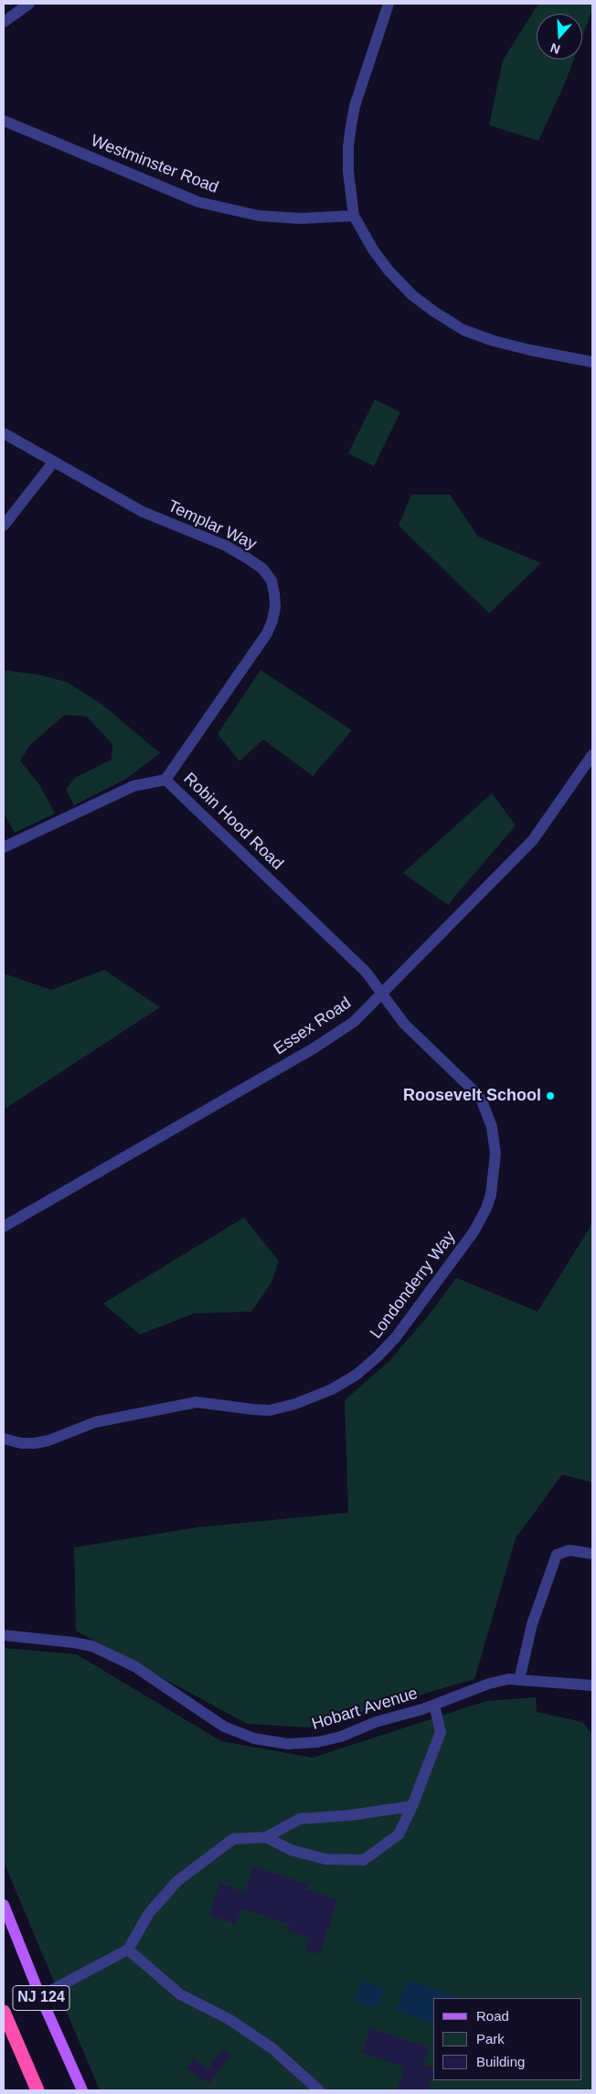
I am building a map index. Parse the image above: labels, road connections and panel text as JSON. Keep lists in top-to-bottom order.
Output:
{
  "streets": {
    "main road": ["NJ 124"],
    "street": [
      "Westminster Road",
      "Templar Way",
      "Robin Hood Road",
      "Essex Road",
      "Londonderry Way",
      "Hobart Avenue"
    ]
  },
  "crossings": [
    ["Templar Way", "Robin Hood Road"],
    ["Robin Hood Road", "Essex Road"],
    ["Robin Hood Road", "Londonderry Way"],
    ["Essex Road", "Londonderry Way"]
  ],
  "places": ["Roosevelt School"],
  "legend": ["Road", "Park", "Building"],
  "north": "bottom"
}
